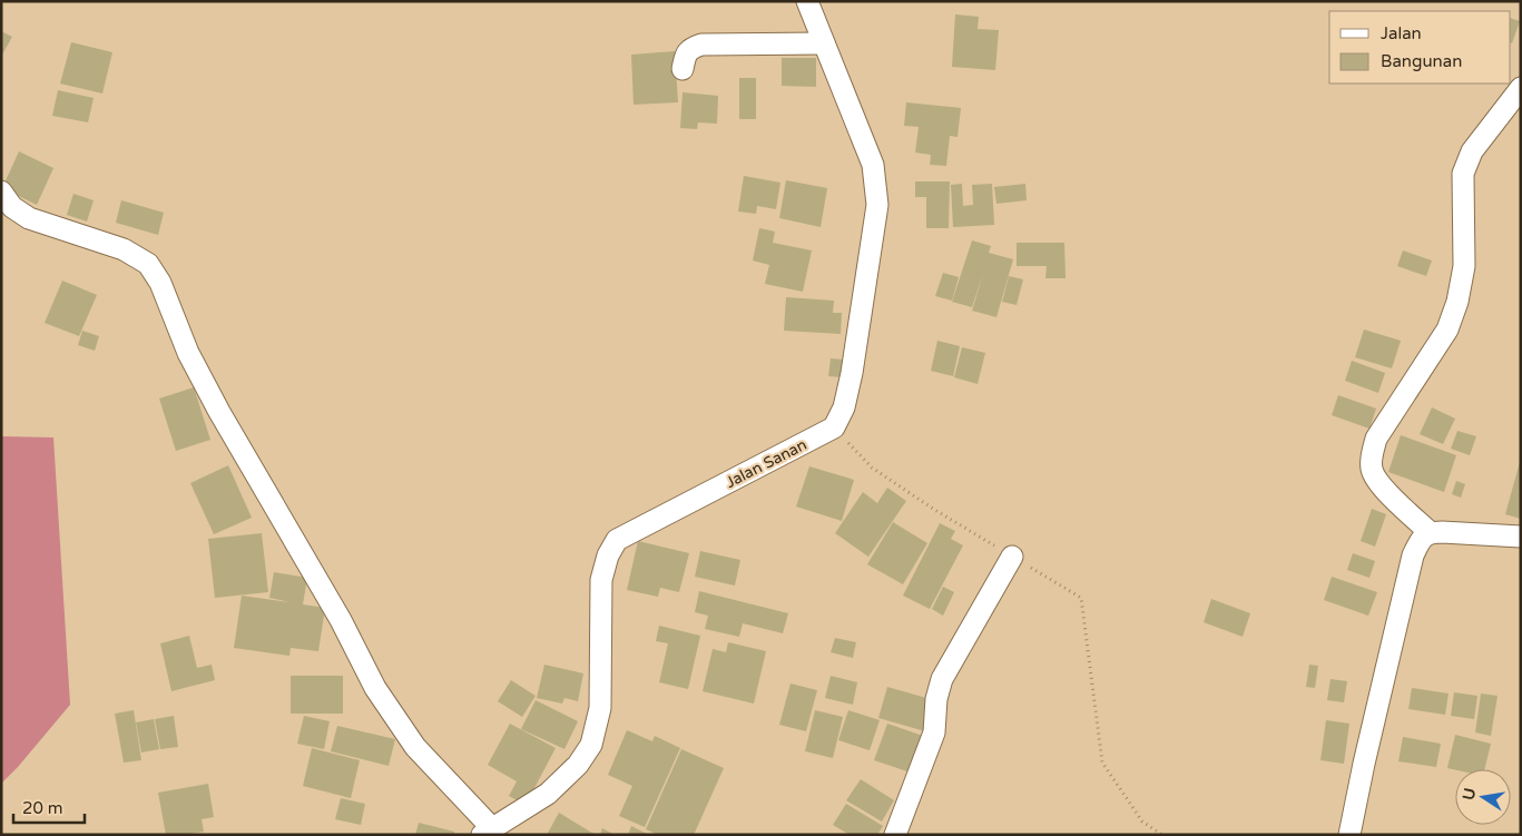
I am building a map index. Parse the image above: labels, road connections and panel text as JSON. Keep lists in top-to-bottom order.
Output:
{
  "streets": {
    "street": ["Jalan Sanan"]
  },
  "legend": ["Jalan", "Bangunan"],
  "scale_bar": "20 m",
  "north": "left"
}
